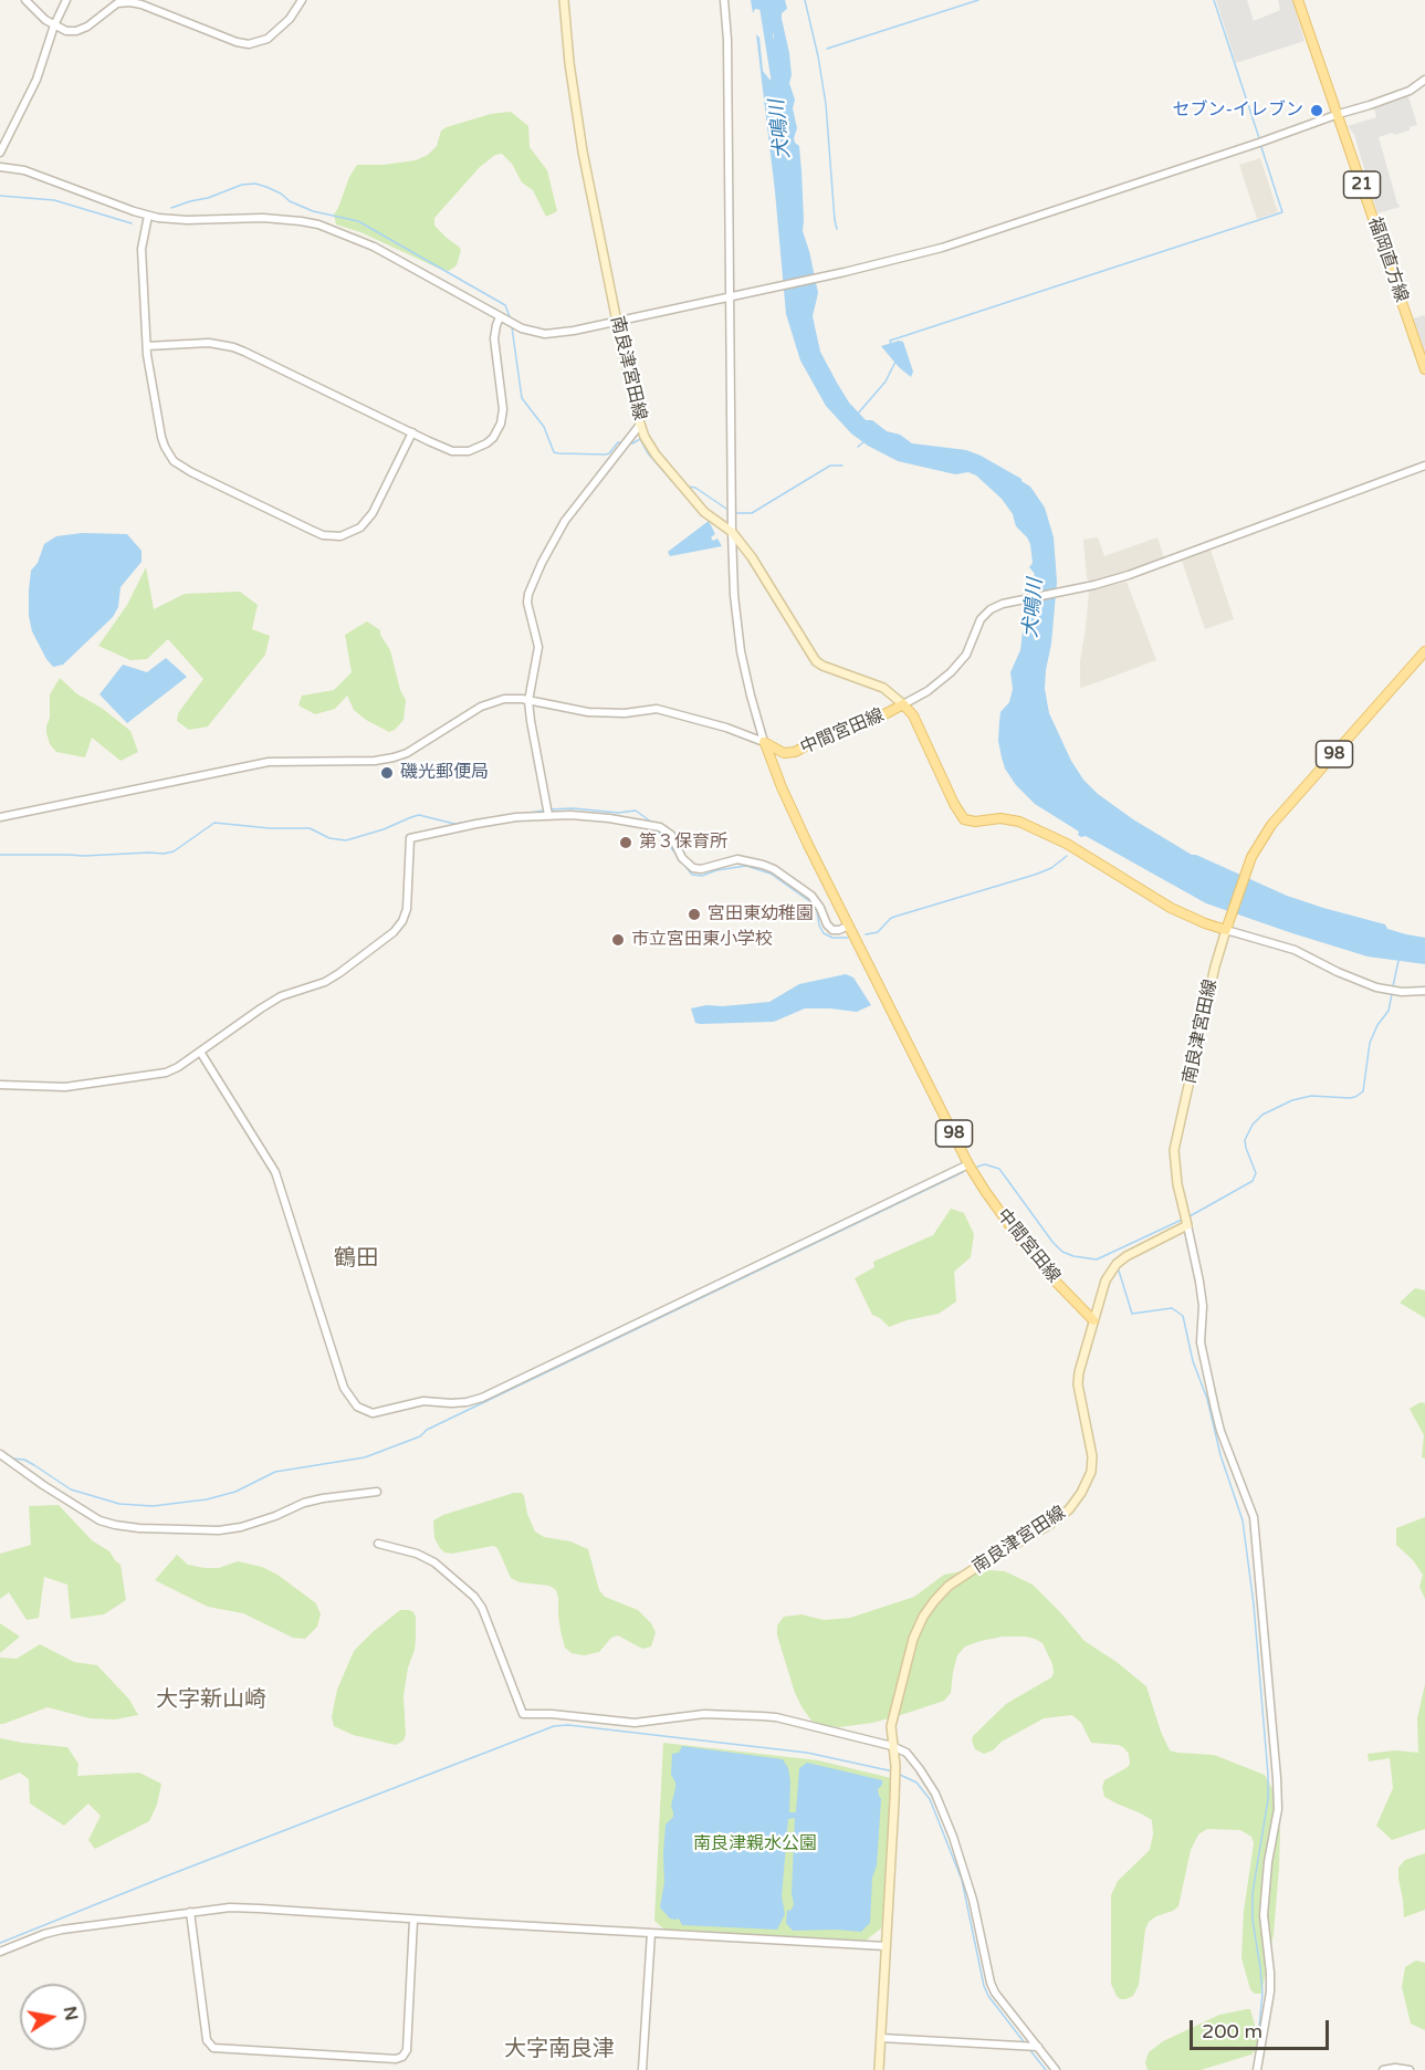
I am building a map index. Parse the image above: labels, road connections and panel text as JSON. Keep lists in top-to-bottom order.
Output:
{
  "streets": {
    "main road": [
      "21",
      "福岡直方線",
      "南良津宮田線",
      "中間宮田線",
      "98"
    ]
  },
  "crossings": [
    ["南良津宮田線", "中間宮田線"],
    ["南良津宮田線", "98"],
    ["中間宮田線", "98"]
  ],
  "districts": ["鶴田", "大字新山崎", "大字南良津"],
  "water": ["犬鳴川"],
  "parks": ["南良津親水公園"],
  "places": [
    "セブン-イレブン",
    "磯光郵便局",
    "第３保育所",
    "宮田東幼稚園",
    "市立宮田東小学校"
  ],
  "scale_bar": "200 m",
  "north": "right"
}
